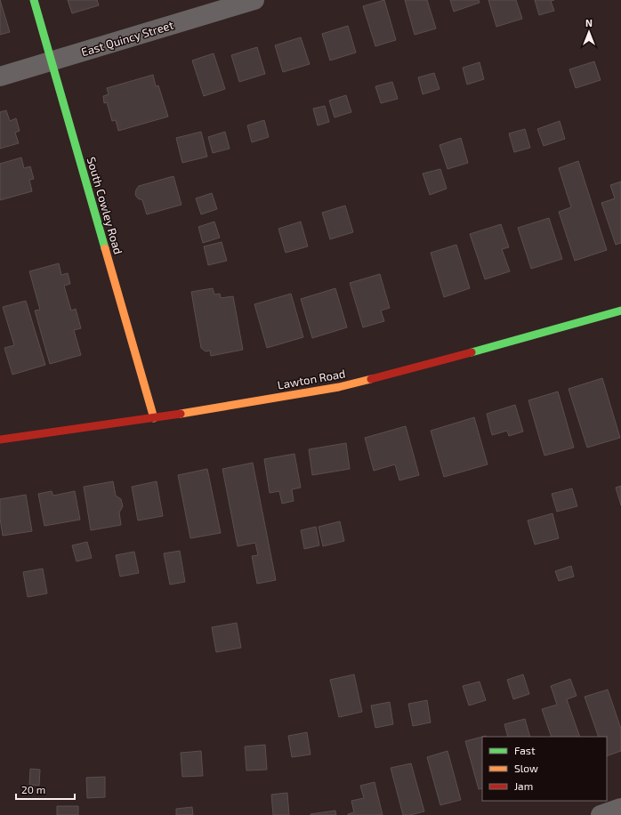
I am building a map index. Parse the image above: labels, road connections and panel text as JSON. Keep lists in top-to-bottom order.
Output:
{
  "streets": {
    "street": ["East Quincy Street", "South Cowley Road", "Lawton Road"]
  },
  "crossings": [
    ["East Quincy Street", "South Cowley Road"],
    ["South Cowley Road", "Lawton Road"]
  ],
  "legend": ["Fast", "Slow", "Jam"],
  "scale_bar": "20 m",
  "north": "top"
}
